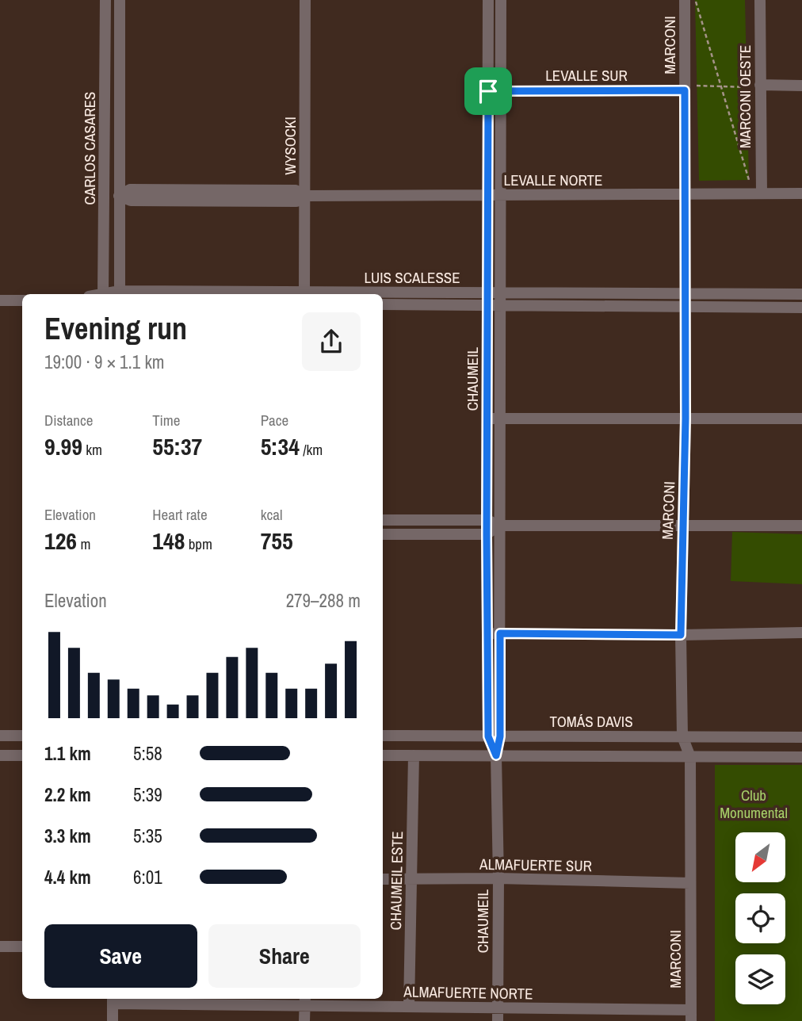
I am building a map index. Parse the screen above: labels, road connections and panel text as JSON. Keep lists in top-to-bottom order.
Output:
{
  "streets": {
    "street": [
      "MARCONI",
      "LEVALLE SUR",
      "MARCONI OESTE",
      "WYSOCKI",
      "CARLOS CASARES",
      "LEVALLE NORTE",
      "LUIS SCALESSE",
      "CHAUMEIL",
      "TOMÁS DAVIS",
      "ALMAFUERTE SUR",
      "CHAUMEIL ESTE",
      "ALMAFUERTE NORTE"
    ]
  },
  "crossings": [
    ["MARCONI", "LEVALLE SUR"],
    ["MARCONI", "LEVALLE NORTE"],
    ["MARCONI", "LUIS SCALESSE"],
    ["MARCONI", "TOMÁS DAVIS"],
    ["MARCONI", "ALMAFUERTE SUR"],
    ["MARCONI", "ALMAFUERTE NORTE"],
    ["LEVALLE SUR", "CHAUMEIL"],
    ["MARCONI OESTE", "LEVALLE NORTE"],
    ["WYSOCKI", "LEVALLE NORTE"],
    ["WYSOCKI", "LUIS SCALESSE"],
    ["CARLOS CASARES", "LEVALLE NORTE"],
    ["CARLOS CASARES", "LUIS SCALESSE"],
    ["LEVALLE NORTE", "CHAUMEIL"],
    ["LUIS SCALESSE", "CHAUMEIL"],
    ["CHAUMEIL", "TOMÁS DAVIS"],
    ["CHAUMEIL", "ALMAFUERTE SUR"],
    ["CHAUMEIL", "ALMAFUERTE NORTE"],
    ["ALMAFUERTE SUR", "CHAUMEIL ESTE"],
    ["CHAUMEIL ESTE", "ALMAFUERTE NORTE"]
  ],
  "parks": ["Club Monumental"],
  "north": "bottom left",
  "page": {
    "heading": ["Evening run", "19:00 · 9 × 1.1 km"],
    "stats": [
      ["Distance", "9.99 km"],
      ["Time", "55:37"],
      ["Pace", "5:34 /km"],
      ["Elevation", "126 m"],
      ["Heart rate", "148 bpm"],
      ["kcal", "755"]
    ],
    "chart": ["Elevation", "279–288 m"],
    "list": [
      {
        "name": "1.1 km",
        "note": "5:58"
      },
      {
        "name": "2.2 km",
        "note": "5:39"
      },
      {
        "name": "3.3 km",
        "note": "5:35"
      },
      {
        "name": "4.4 km",
        "note": "6:01"
      }
    ],
    "buttons": ["Save", "Share"]
  }
}
